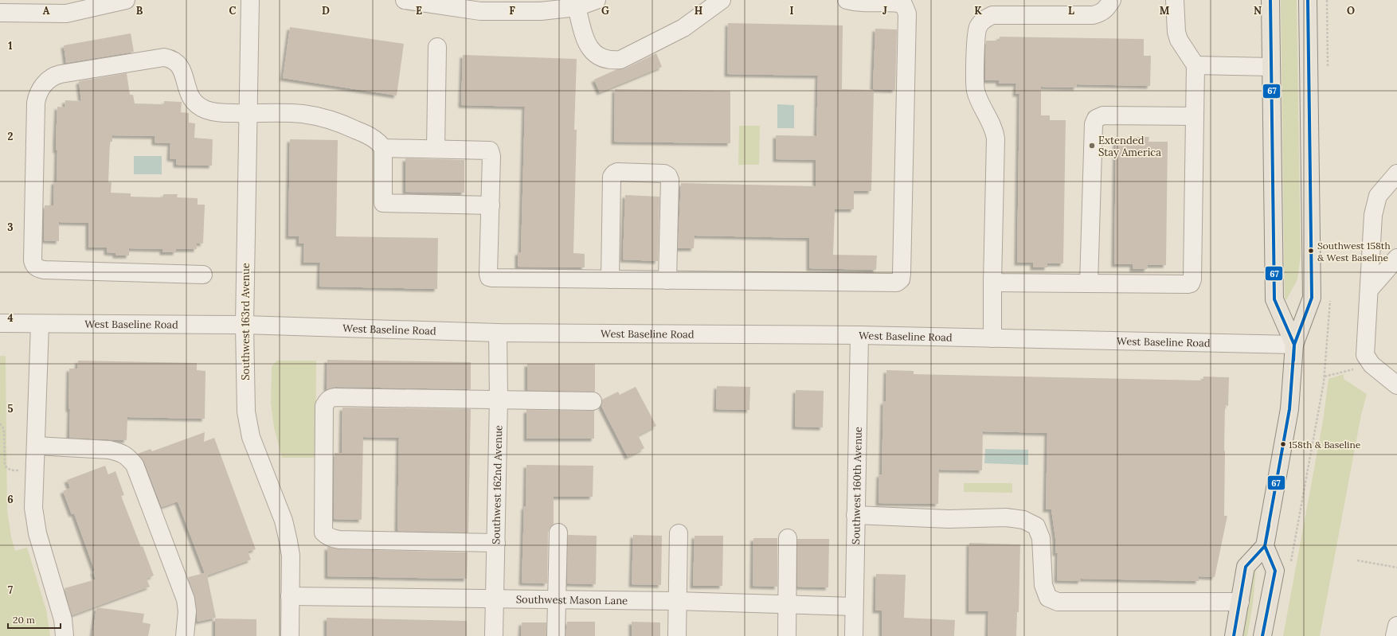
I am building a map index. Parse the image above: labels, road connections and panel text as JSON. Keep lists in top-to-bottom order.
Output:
{
  "streets": {
    "street": [
      "Southwest 163rd Avenue",
      "West Baseline Road",
      "Southwest 162nd Avenue",
      "Southwest 160th Avenue",
      "Southwest Mason Lane"
    ]
  },
  "crossings": [
    ["Southwest 163rd Avenue", "West Baseline Road"],
    ["Southwest 163rd Avenue", "Southwest Mason Lane"],
    ["West Baseline Road", "Southwest 162nd Avenue"],
    ["West Baseline Road", "Southwest 160th Avenue"],
    ["Southwest 162nd Avenue", "Southwest Mason Lane"],
    ["Southwest 160th Avenue", "Southwest Mason Lane"]
  ],
  "places": ["Extended Stay America", "Southwest 158th & West Baseline", "158th & Baseline"],
  "lines": ["transit line 67"],
  "scale_bar": "20 m",
  "grid": {
    "columns": [
      "A",
      "B",
      "C",
      "D",
      "E",
      "F",
      "G",
      "H",
      "I",
      "J",
      "K",
      "L",
      "M",
      "N",
      "O"
    ],
    "rows": [
      "1",
      "2",
      "3",
      "4",
      "5",
      "6",
      "7"
    ]
  }
}
